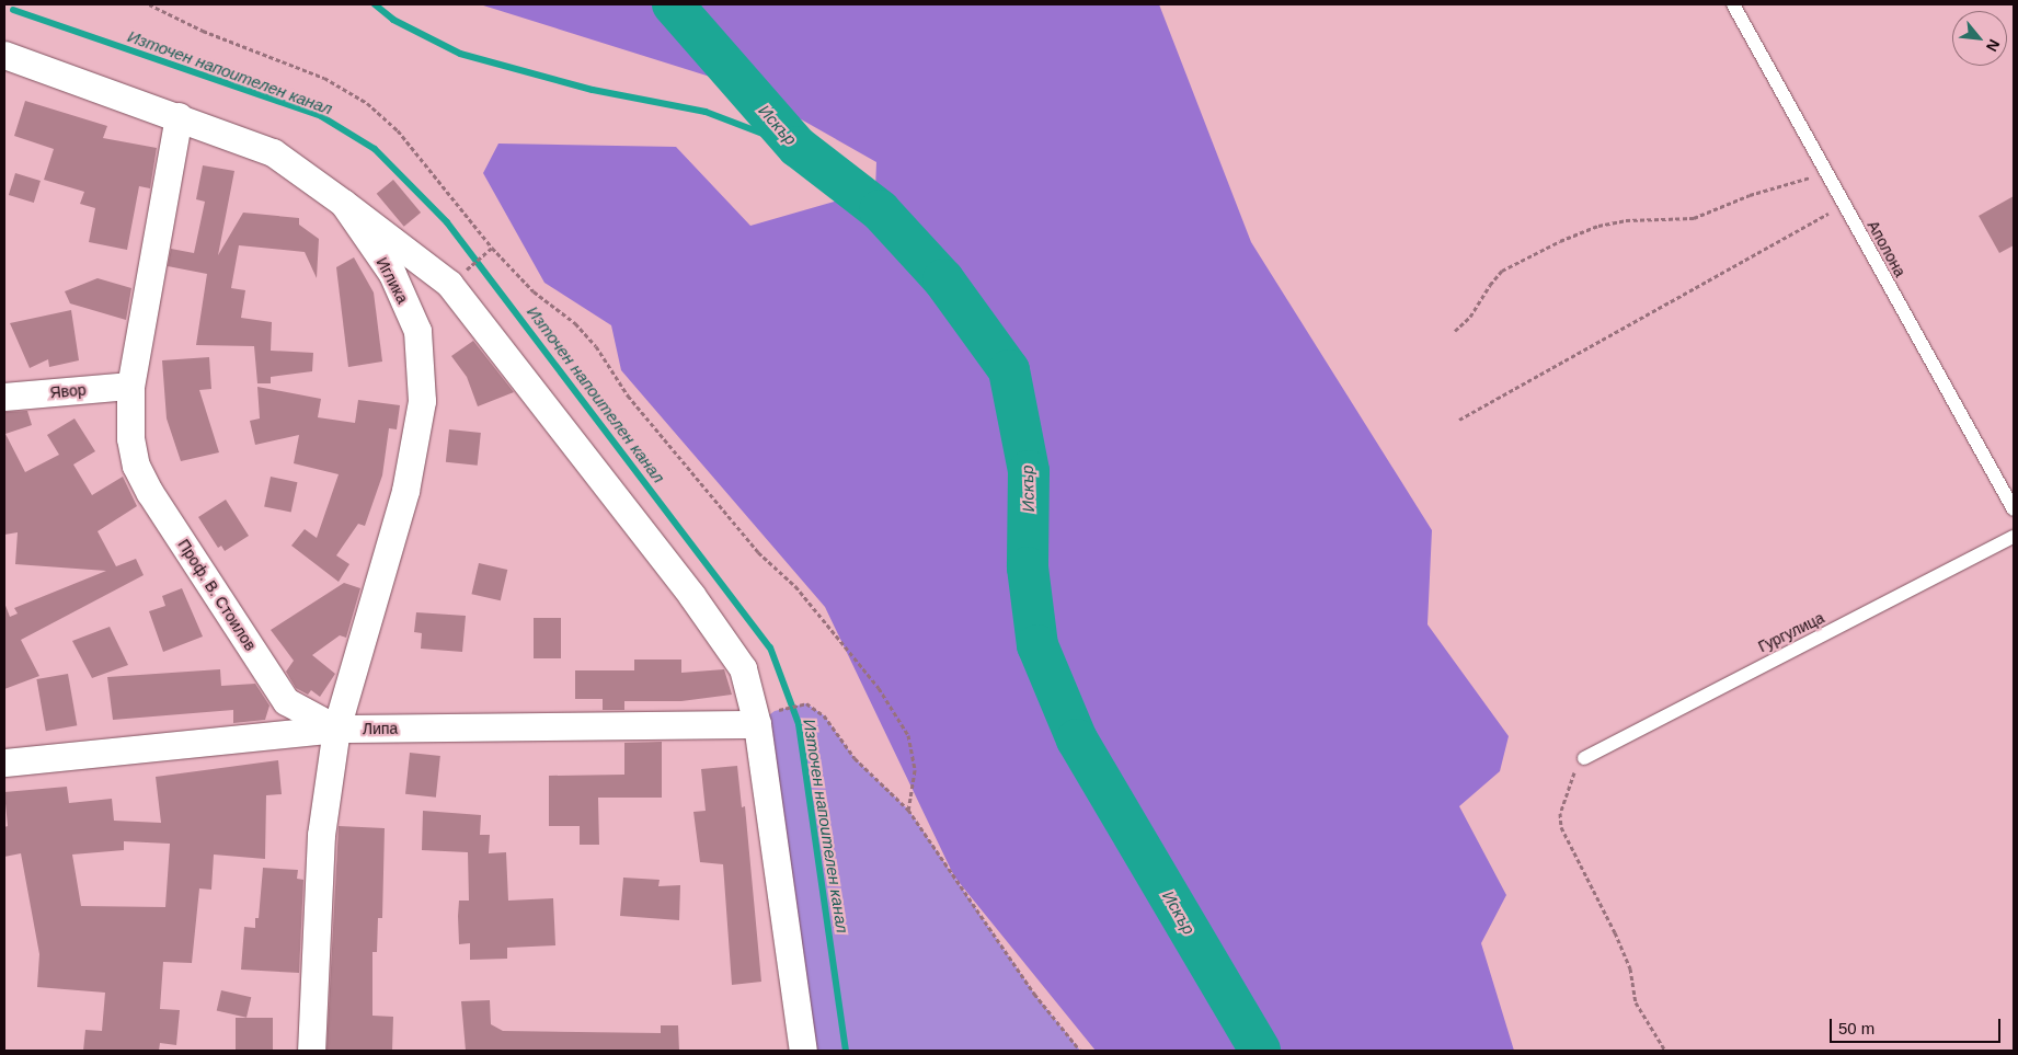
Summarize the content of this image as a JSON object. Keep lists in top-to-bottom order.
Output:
{
  "streets": {
    "street": [
      "Иглика",
      "Явор",
      "Проф. В. Стоилов",
      "Липа"
    ],
    "lane": ["Аполона", "Гургулица"]
  },
  "crossings": [
    ["Иглика", "Проф. В. Стоилов"],
    ["Иглика", "Липа"],
    ["Явор", "Проф. В. Стоилов"],
    ["Проф. В. Стоилов", "Липа"]
  ],
  "water": ["Източен напоителен канал", "Искър"],
  "scale_bar": "50 m",
  "north": "bottom right"
}
